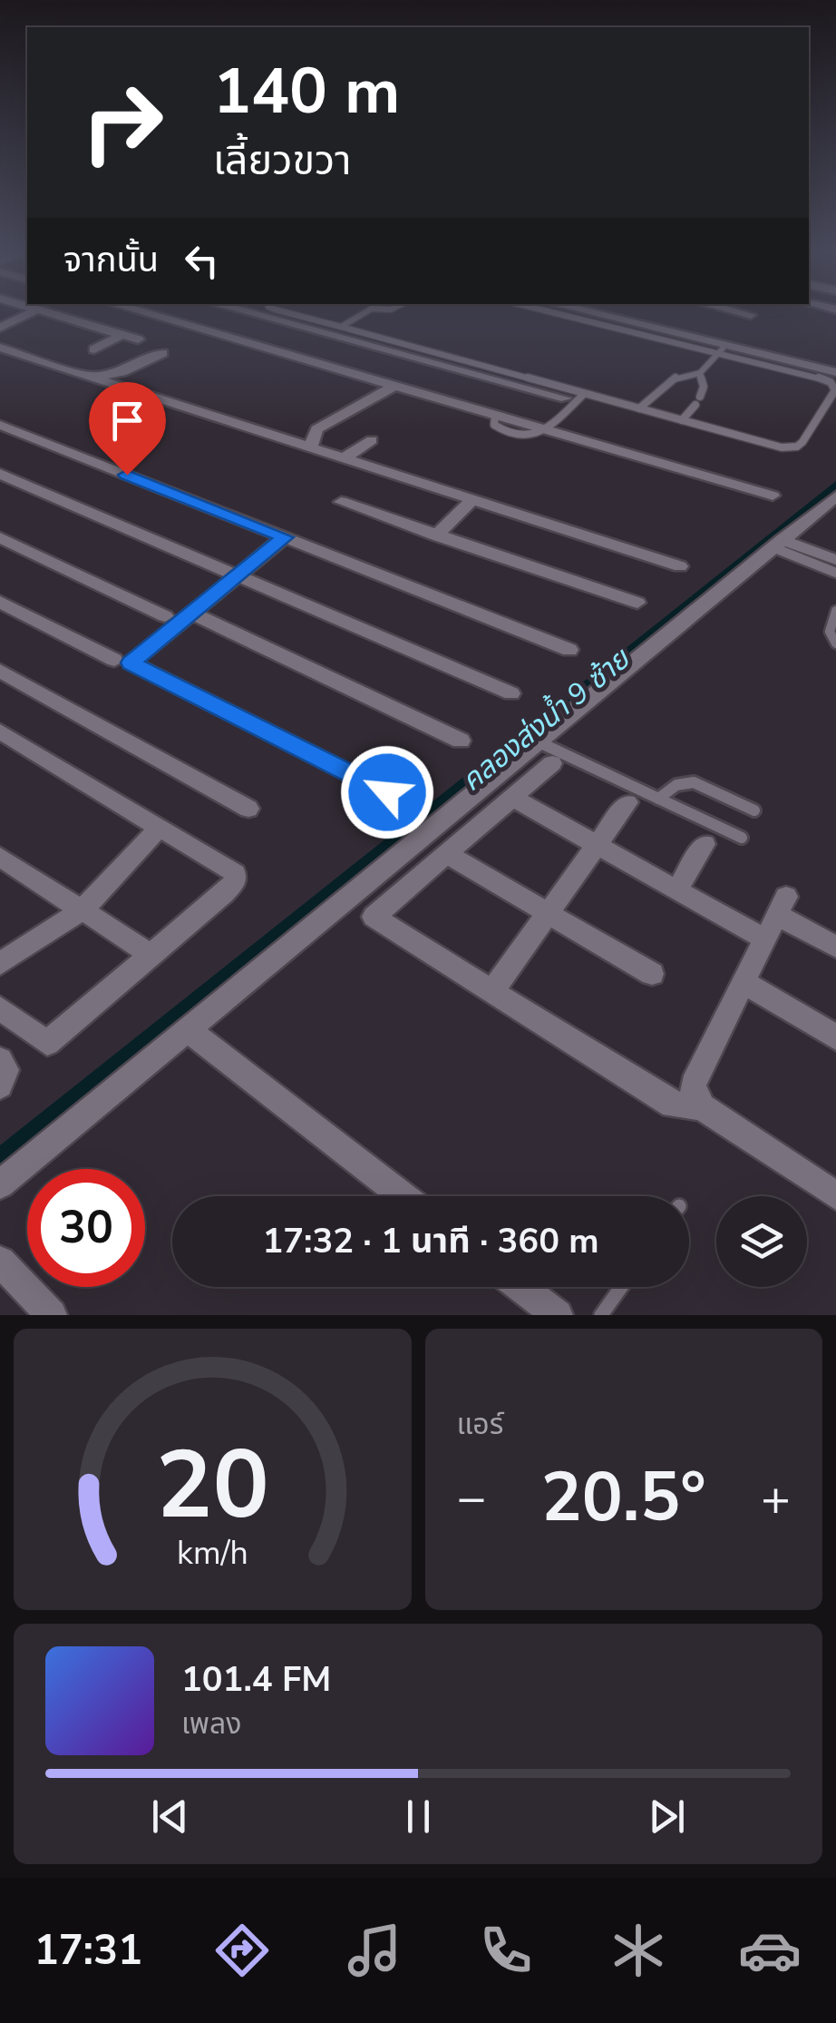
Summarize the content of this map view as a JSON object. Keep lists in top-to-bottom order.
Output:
{
  "water": ["คลองส่งน้ำ 9 ซ้าย"],
  "page": {
    "turn": ["140 m", "เลี้ยวขวา"],
    "then": "จากนั้น",
    "limit": "30",
    "trip": "17:32 · 1 นาที · 360 m",
    "tile": "แอร์",
    "heat": ["−", "20.5°", "+"],
    "song": ["101.4 FM", "เพลง"],
    "tabs": "17:31",
    "gauge": ["20", "km/h"]
  }
}
